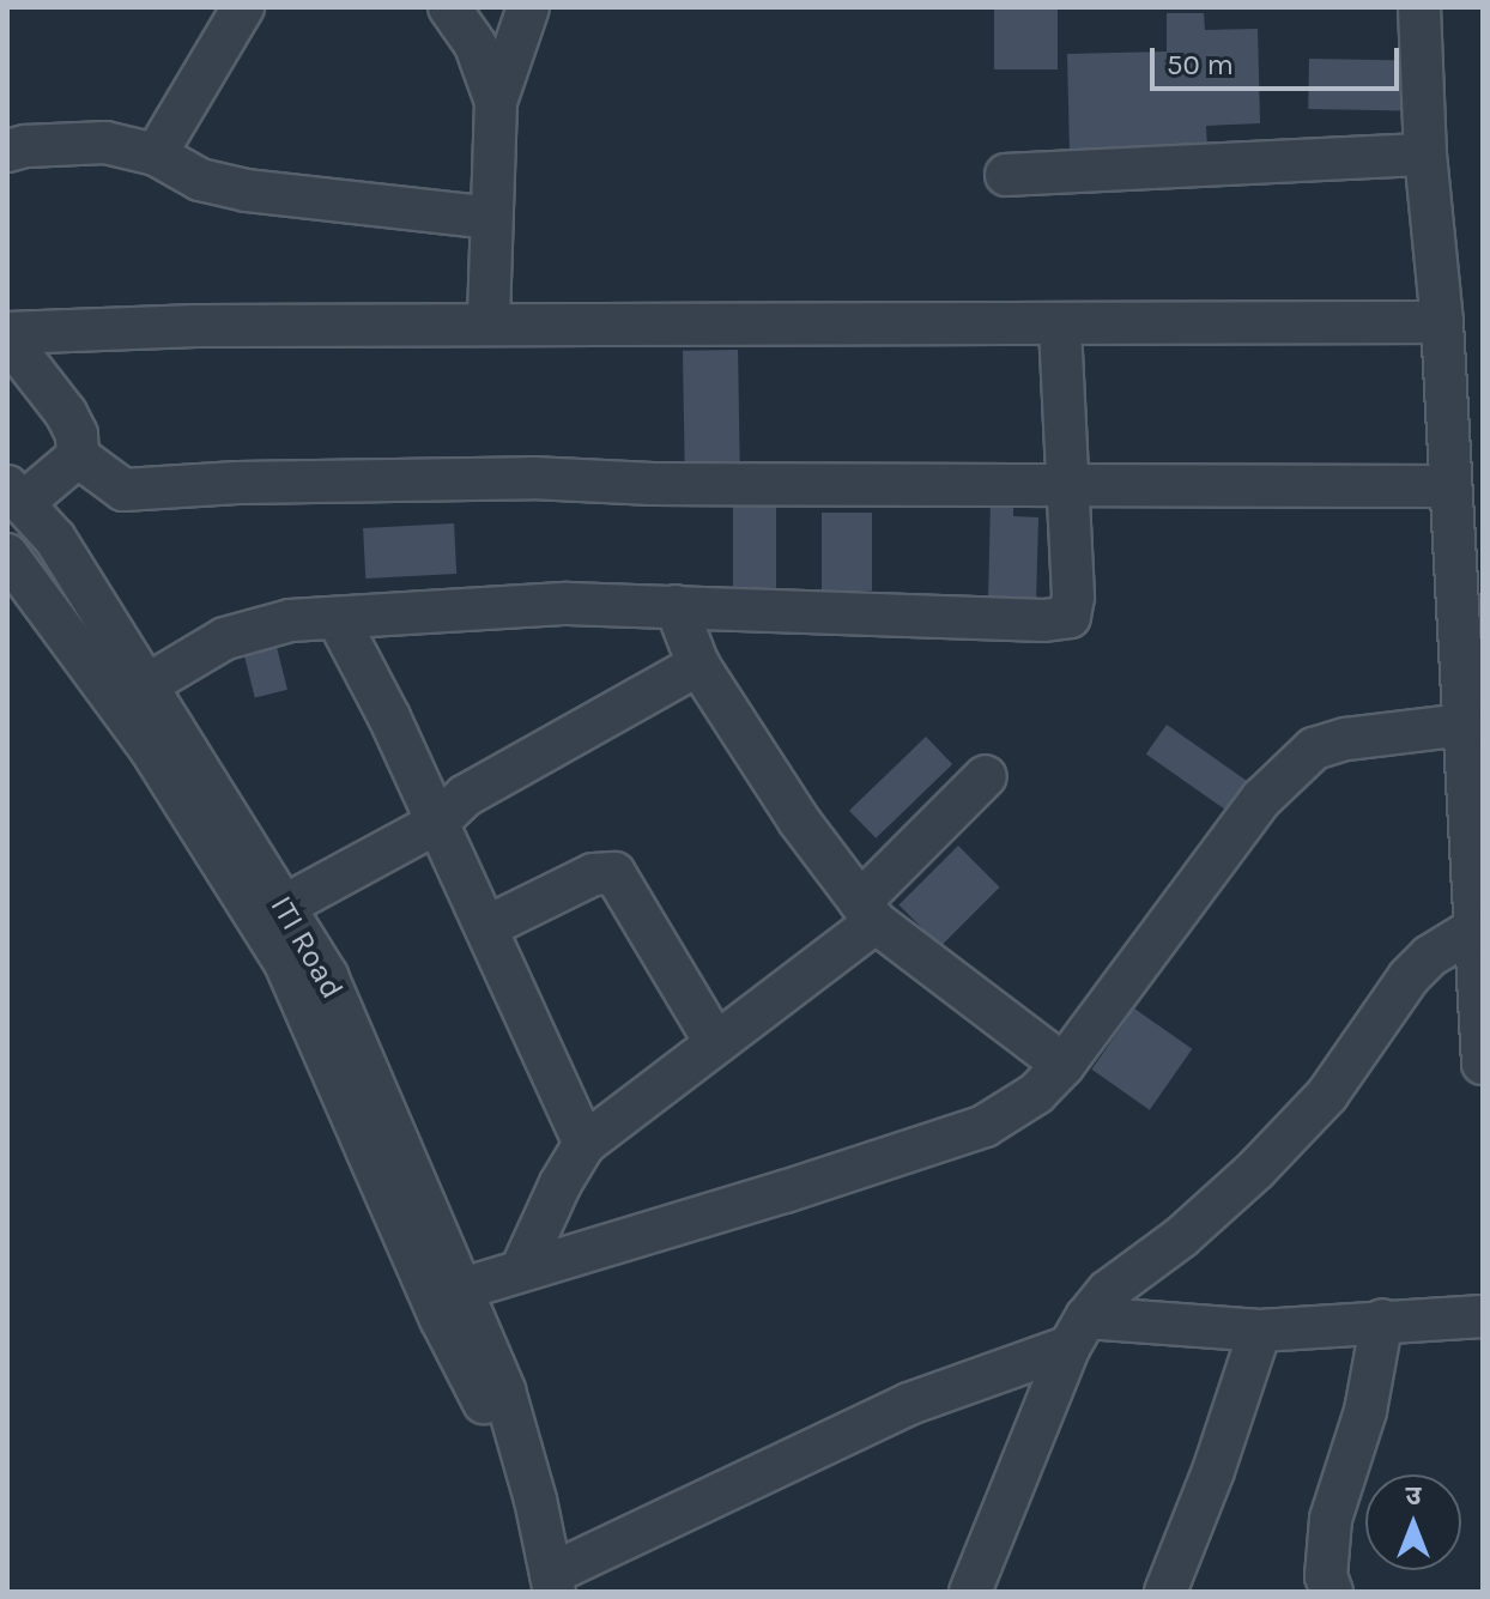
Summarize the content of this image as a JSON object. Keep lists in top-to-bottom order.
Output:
{
  "streets": {
    "street": ["ITI Road"]
  },
  "scale_bar": "50 m",
  "north": "top"
}
